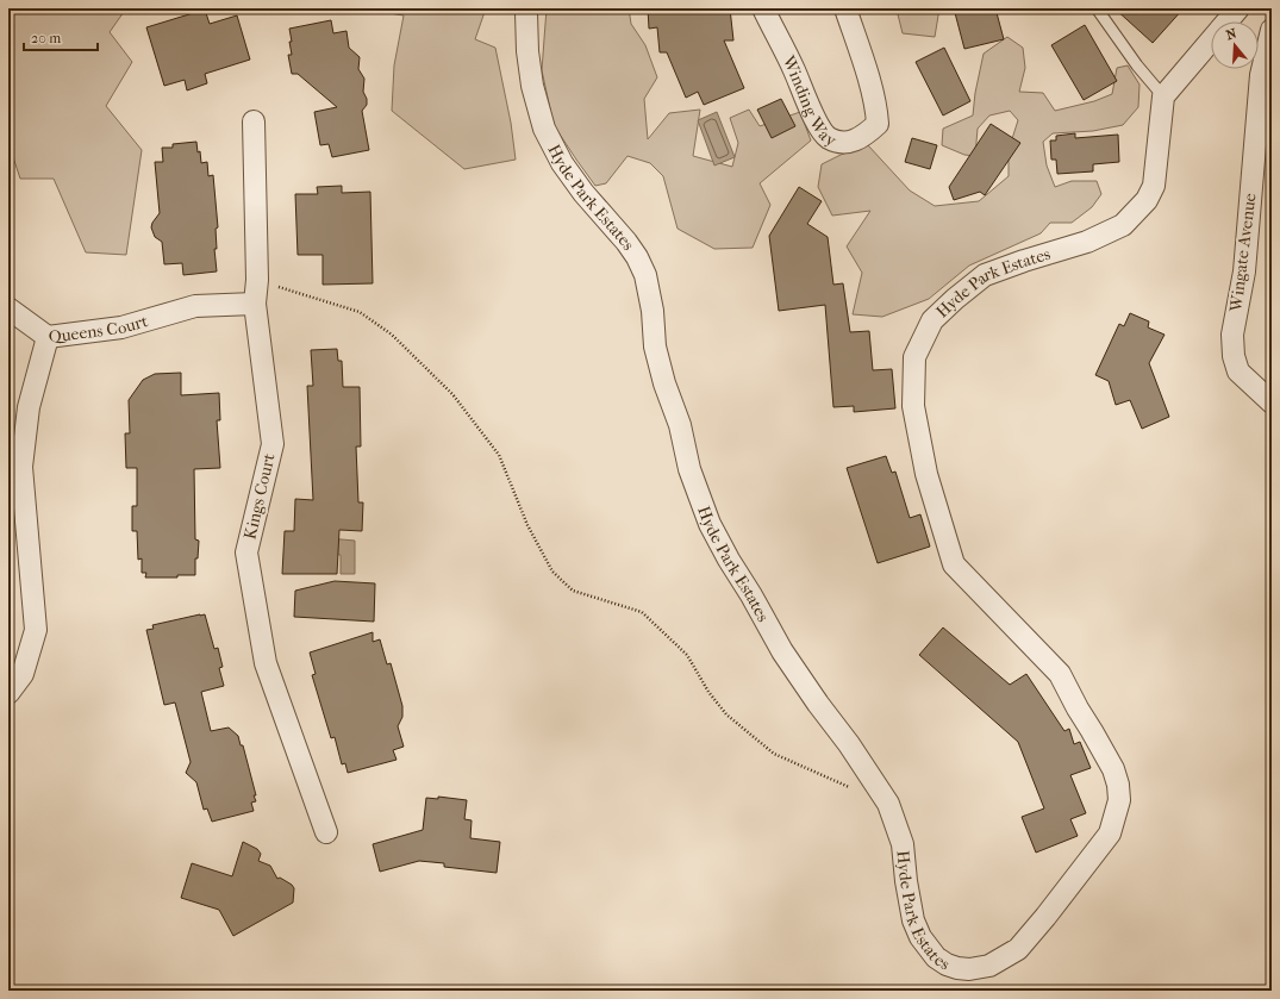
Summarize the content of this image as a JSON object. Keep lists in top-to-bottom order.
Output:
{
  "streets": {
    "street": [
      "Winding Way",
      "Hyde Park Estates",
      "Wingate Avenue",
      "Queens Court",
      "Kings Court"
    ]
  },
  "crossings": [
    ["Queens Court", "Kings Court"]
  ],
  "scale_bar": "20 m",
  "north": "top"
}
